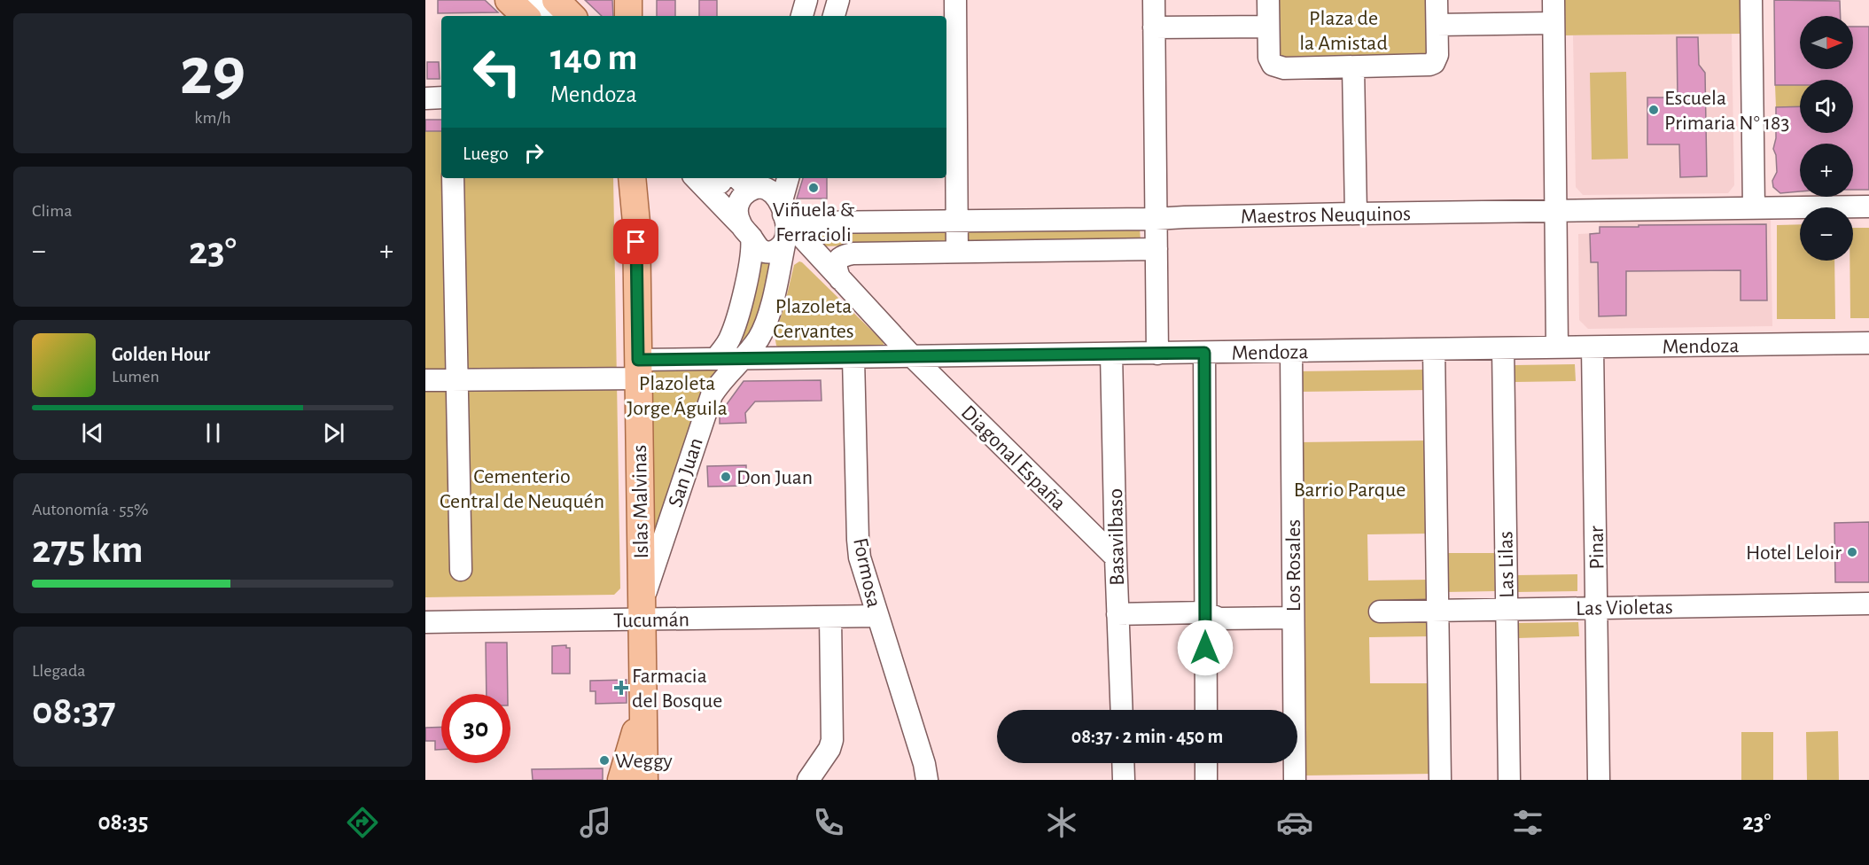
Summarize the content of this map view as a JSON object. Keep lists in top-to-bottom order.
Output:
{
  "streets": {
    "main road": ["Islas Malvinas"],
    "street": [
      "Maestros Neuquinos",
      "Mendoza",
      "Diagonal España",
      "San Juan",
      "Basavilbaso",
      "Pinar",
      "Las Lilas",
      "Los Rosales",
      "Formosa",
      "Las Violetas",
      "Tucumán"
    ]
  },
  "crossings": [
    ["Maestros Neuquinos", "Diagonal España"],
    ["Mendoza", "Diagonal España"],
    ["Mendoza", "San Juan"],
    ["Mendoza", "Islas Malvinas"],
    ["Mendoza", "Basavilbaso"],
    ["Mendoza", "Pinar"],
    ["Mendoza", "Las Lilas"],
    ["Mendoza", "Los Rosales"],
    ["Mendoza", "Formosa"],
    ["Diagonal España", "San Juan"],
    ["Diagonal España", "Basavilbaso"],
    ["San Juan", "Islas Malvinas"],
    ["San Juan", "Tucumán"],
    ["Islas Malvinas", "Tucumán"],
    ["Pinar", "Las Violetas"],
    ["Las Lilas", "Las Violetas"],
    ["Formosa", "Tucumán"]
  ],
  "parks": [
    "Plaza de la Amistad",
    "Plazoleta Cervantes",
    "Plazoleta Jorge Águila",
    "Cementerio Central de Neuquén",
    "Barrio Parque"
  ],
  "places": {
    "other": [
      "Escuela Primaria N° 183",
      "Viñuela & Ferracioli",
      "Don Juan",
      "Hotel Leloir",
      "Weggy"
    ],
    "health": ["Farmacia del Bosque"]
  },
  "north": "right",
  "page": {
    "tile": [
      ["29", "km/h"],
      "Clima",
      ["Autonomía · 55%", "275 km"],
      ["Llegada", "08:37"]
    ],
    "map_buttons": ["+", "−"],
    "turn": ["140 m", "Mendoza"],
    "then": "Luego",
    "heat": ["−", "23°", "+"],
    "song": ["Golden Hour", "Lumen"],
    "limit": "30",
    "trip": "08:37 · 2 min · 450 m",
    "tabs": ["08:35", "23°"]
  }
}
